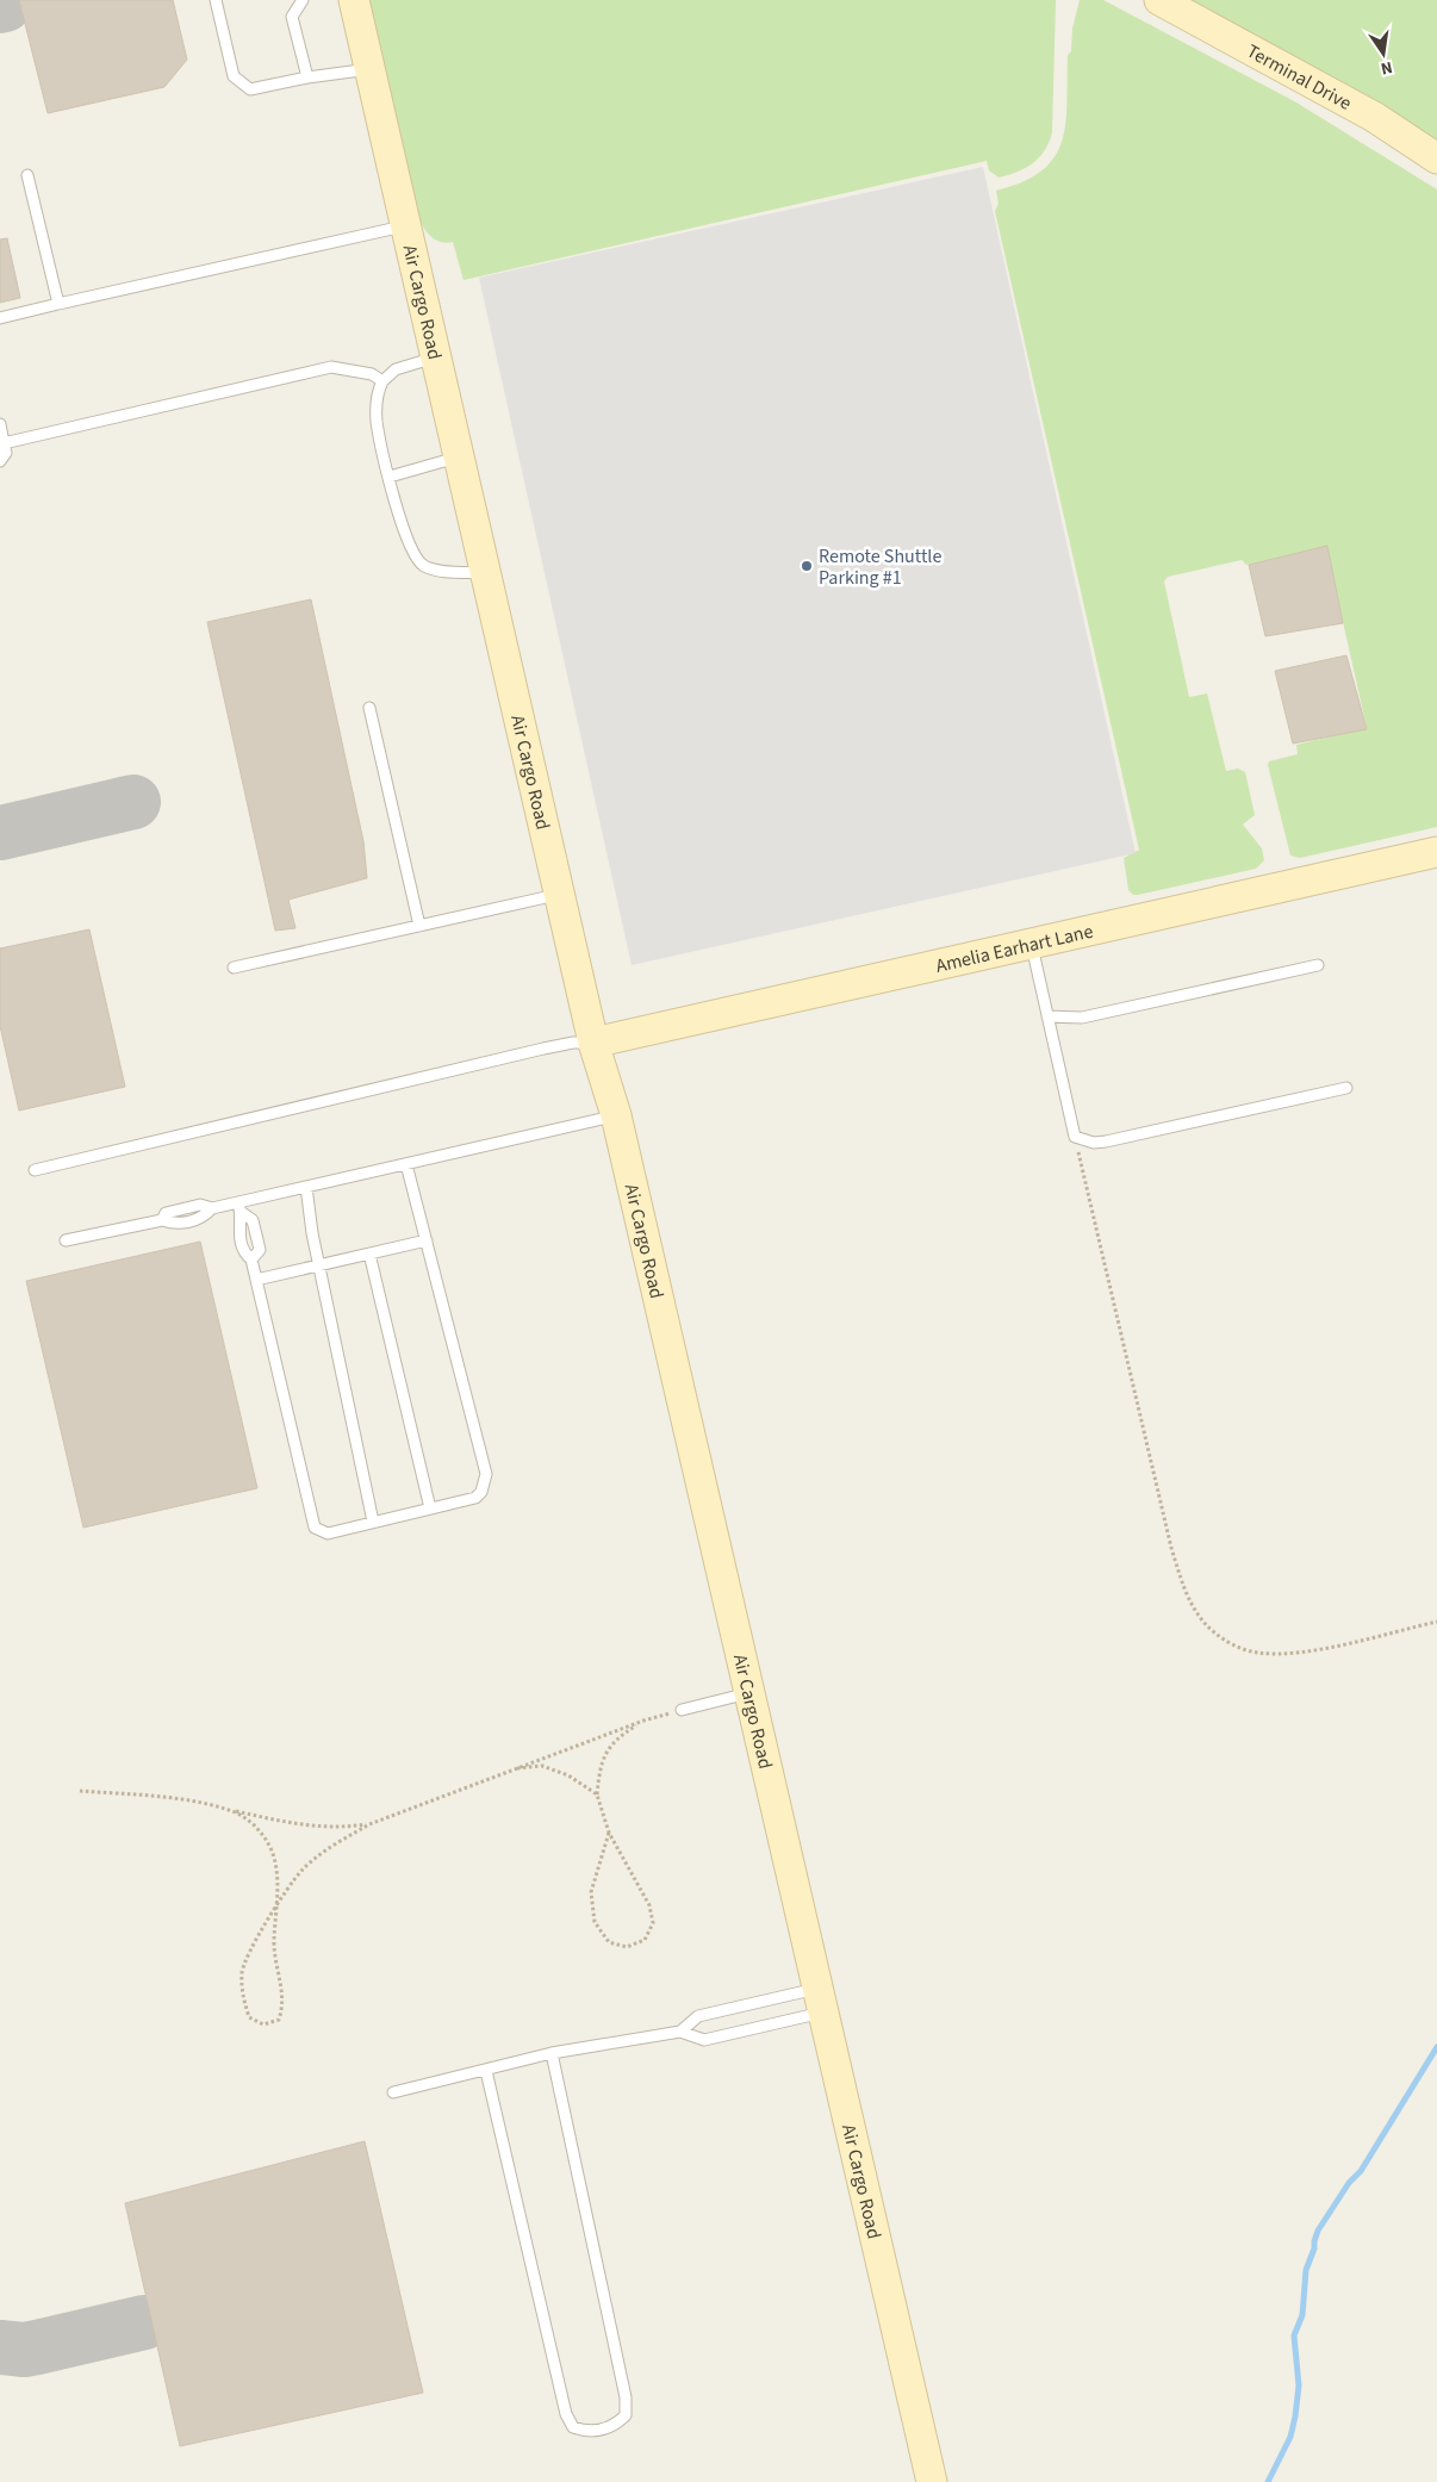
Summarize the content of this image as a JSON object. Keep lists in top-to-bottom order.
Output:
{
  "streets": {
    "street": ["Terminal Drive", "Air Cargo Road", "Amelia Earhart Lane"]
  },
  "crossings": [
    ["Air Cargo Road", "Amelia Earhart Lane"]
  ],
  "places": ["Remote Shuttle Parking #1"],
  "north": "bottom"
}
